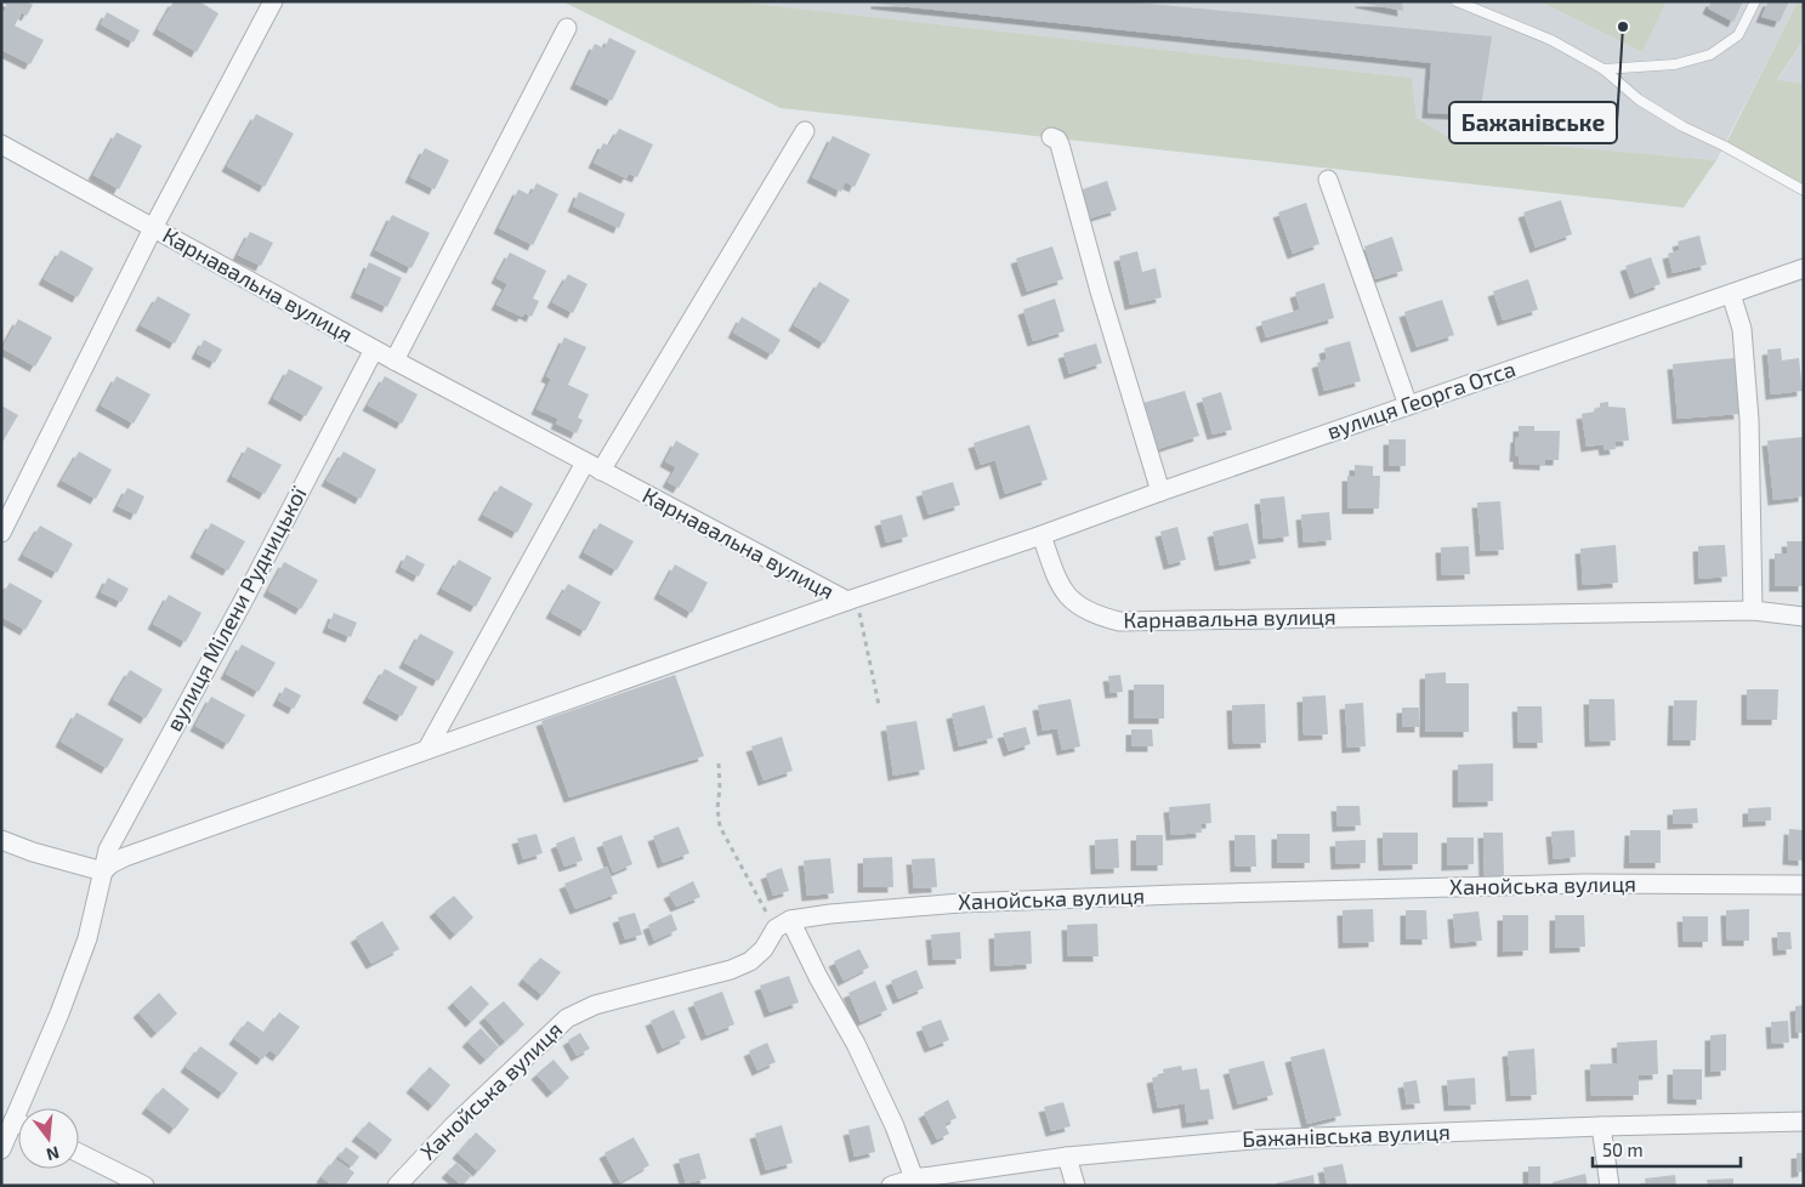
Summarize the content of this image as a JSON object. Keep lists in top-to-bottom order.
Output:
{
  "streets": {
    "street": [
      "Карнавальна вулиця",
      "вулиця Георга Отса",
      "вулиця Мілени Рудницької",
      "Ханойська вулиця",
      "Бажанівська вулиця"
    ]
  },
  "crossings": [
    ["Карнавальна вулиця", "вулиця Георга Отса"],
    ["Карнавальна вулиця", "вулиця Мілени Рудницької"]
  ],
  "places": ["Бажанівське"],
  "scale_bar": "50 m",
  "north": "bottom"
}
